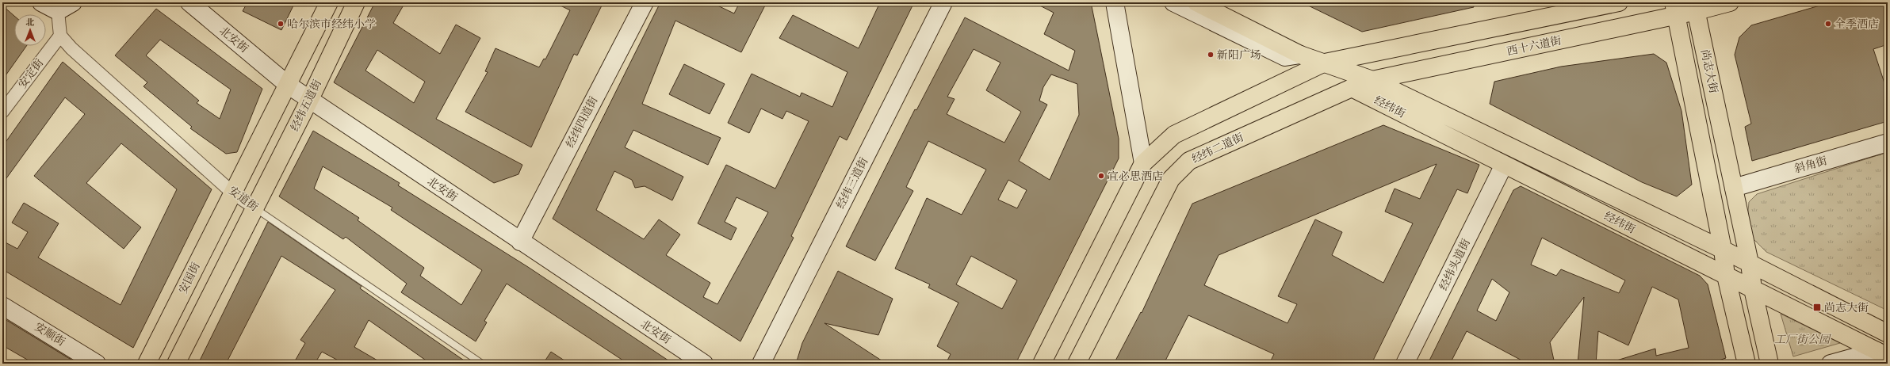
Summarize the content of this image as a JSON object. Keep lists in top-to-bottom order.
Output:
{
  "streets": {
    "main road": [
      "西十六道街",
      "尚志大街",
      "经纬五道街",
      "经纬街",
      "经纬二道街",
      "安国街"
    ],
    "street": [
      "北安街",
      "安定街",
      "经纬四道街",
      "斜角街",
      "经纬三道街",
      "安道街",
      "经纬头道街",
      "安顺街"
    ]
  },
  "crossings": [
    ["北安街", "经纬五道街"],
    ["北安街", "经纬四道街"],
    ["西十六道街", "尚志大街"],
    ["西十六道街", "经纬街"],
    ["西十六道街", "经纬二道街"],
    ["尚志大街", "经纬街"],
    ["尚志大街", "斜角街"],
    ["安定街", "安道街"],
    ["经纬五道街", "安道街"],
    ["经纬街", "经纬二道街"],
    ["经纬街", "经纬头道街"],
    ["安道街", "安国街"]
  ],
  "parks": ["工厂街公园"],
  "places": {
    "other": [
      "哈尔滨市经纬小学",
      "全季酒店",
      "新阳广场",
      "宜必思酒店"
    ],
    "transit": ["尚志大街"]
  },
  "north": "top"
}
